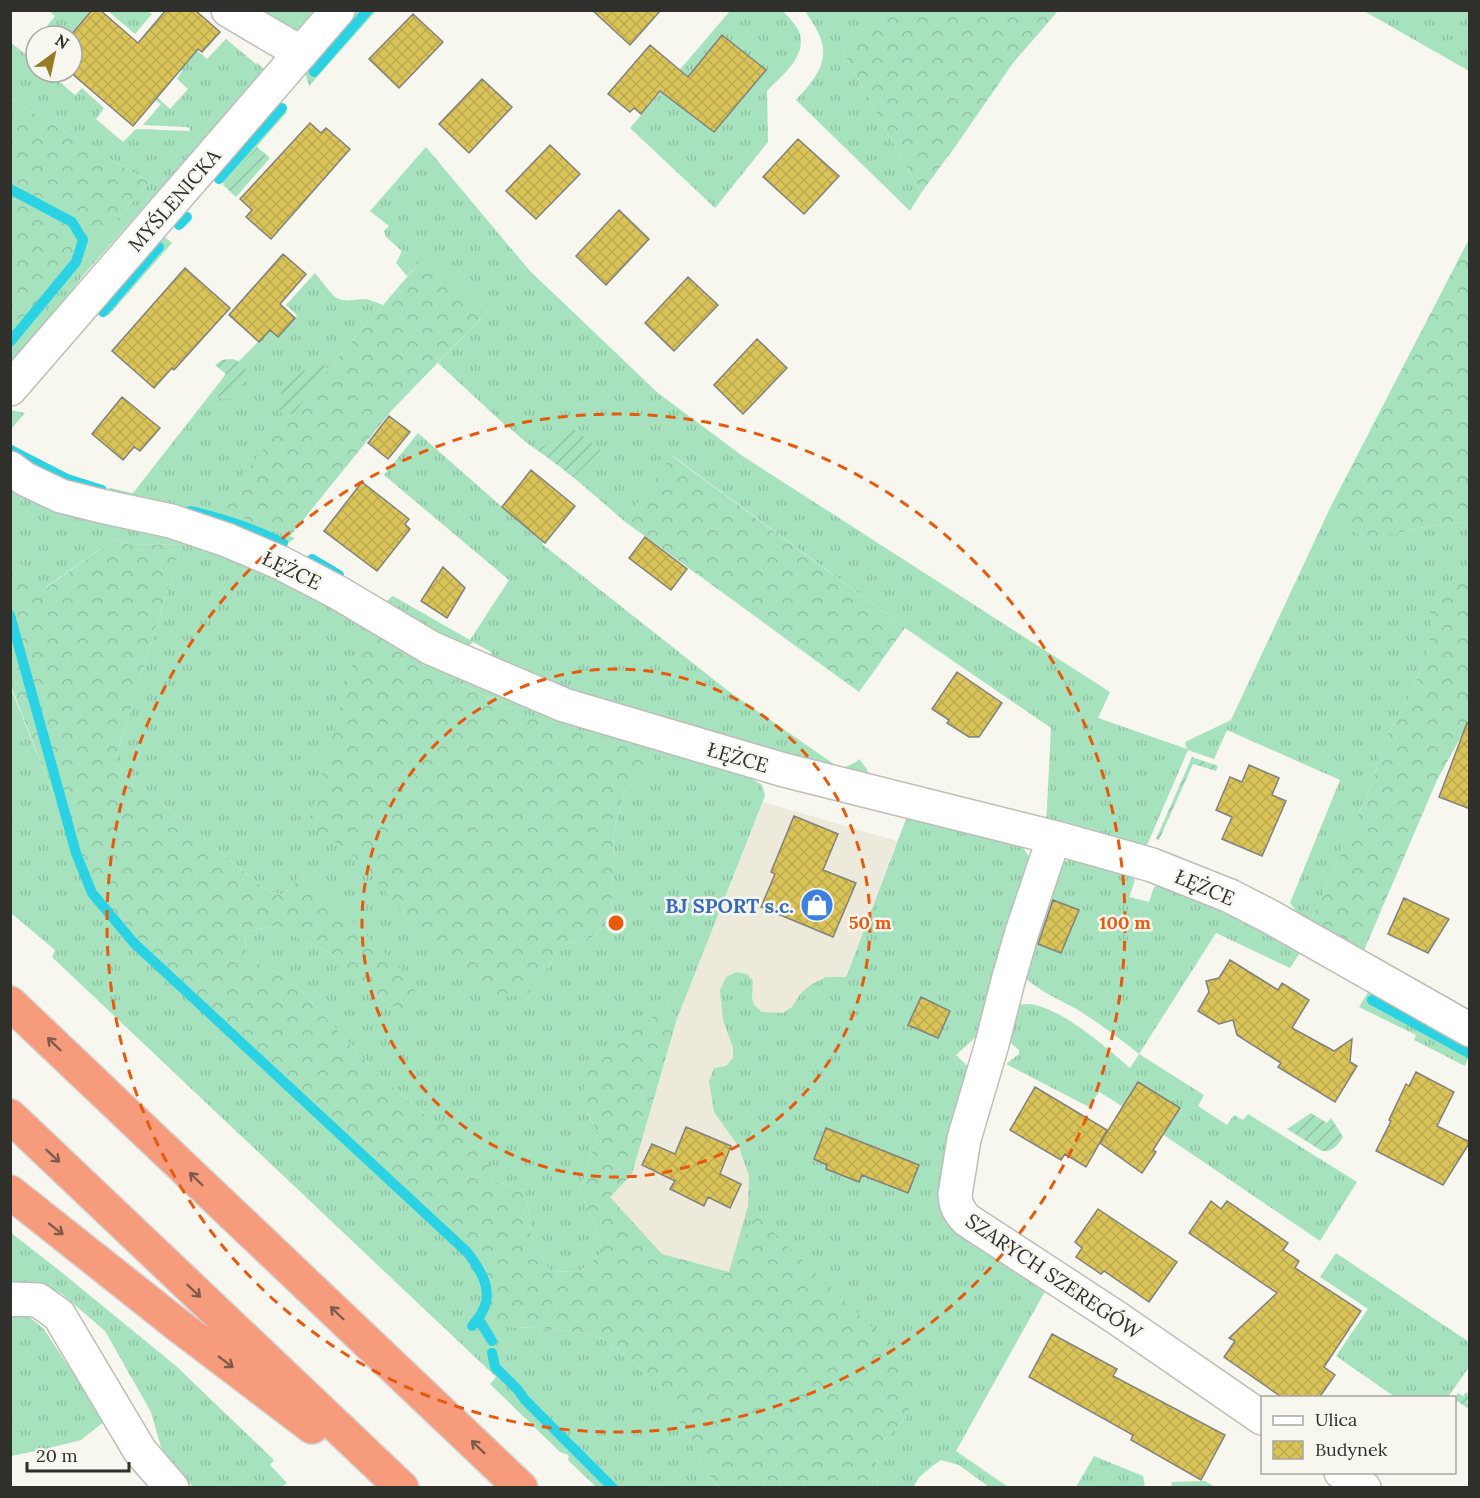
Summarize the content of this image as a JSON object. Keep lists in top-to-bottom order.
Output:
{
  "streets": {
    "street": ["MYŚLENICKA", "ŁĘŻCE", "SZARYCH SZEREGÓW"]
  },
  "crossings": [
    ["ŁĘŻCE", "SZARYCH SZEREGÓW"]
  ],
  "places": {
    "shop": ["BJ SPORT s.c."]
  },
  "legend": ["Ulica", "Budynek"],
  "scale_bar": "20 m",
  "north": "top right",
  "rings": ["50 m", "100 m"]
}
